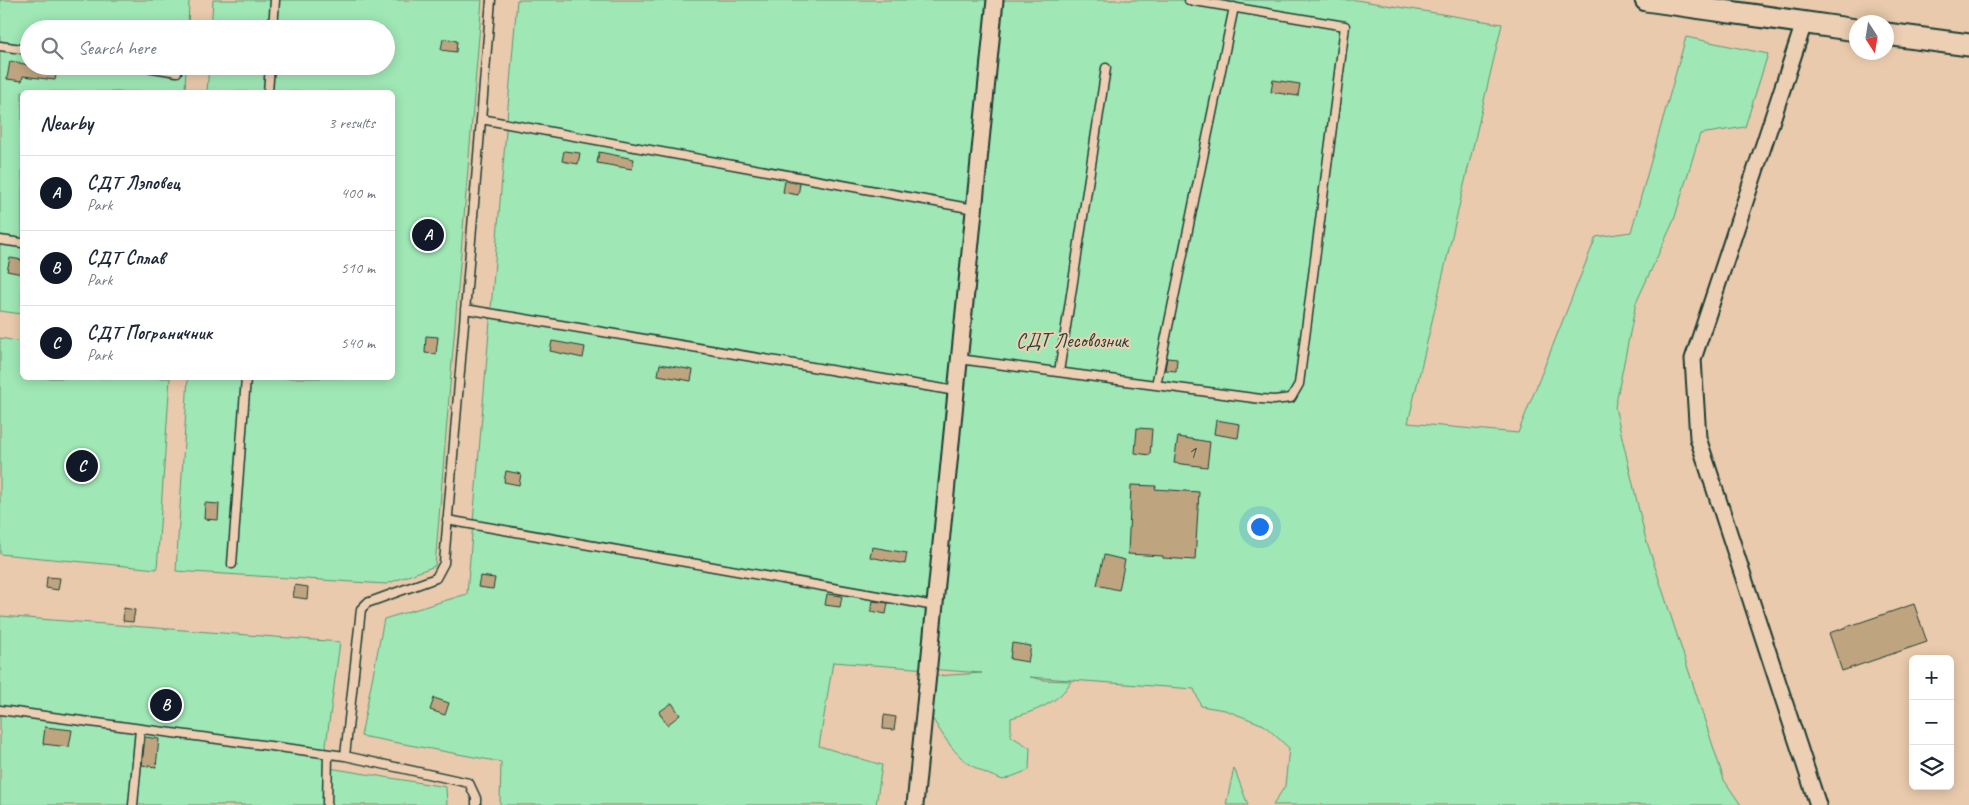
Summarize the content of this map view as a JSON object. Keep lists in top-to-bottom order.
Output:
{
  "parks": ["СДТ Лесовозник"],
  "house_numbers": ["1"],
  "north": "bottom",
  "page": {
    "search": "Search here",
    "heading": ["Nearby", "3 results"],
    "list": [
      {
        "mark": "A",
        "name": "СДТ Лэповец",
        "note": "Park",
        "value": "400 m"
      },
      {
        "mark": "B",
        "name": "СДТ Сплав",
        "note": "Park",
        "value": "510 m"
      },
      {
        "mark": "C",
        "name": "СДТ Пограничник",
        "note": "Park",
        "value": "540 m"
      }
    ],
    "pins": ["A", "C", "B"],
    "map_buttons": ["+", "−"]
  }
}
